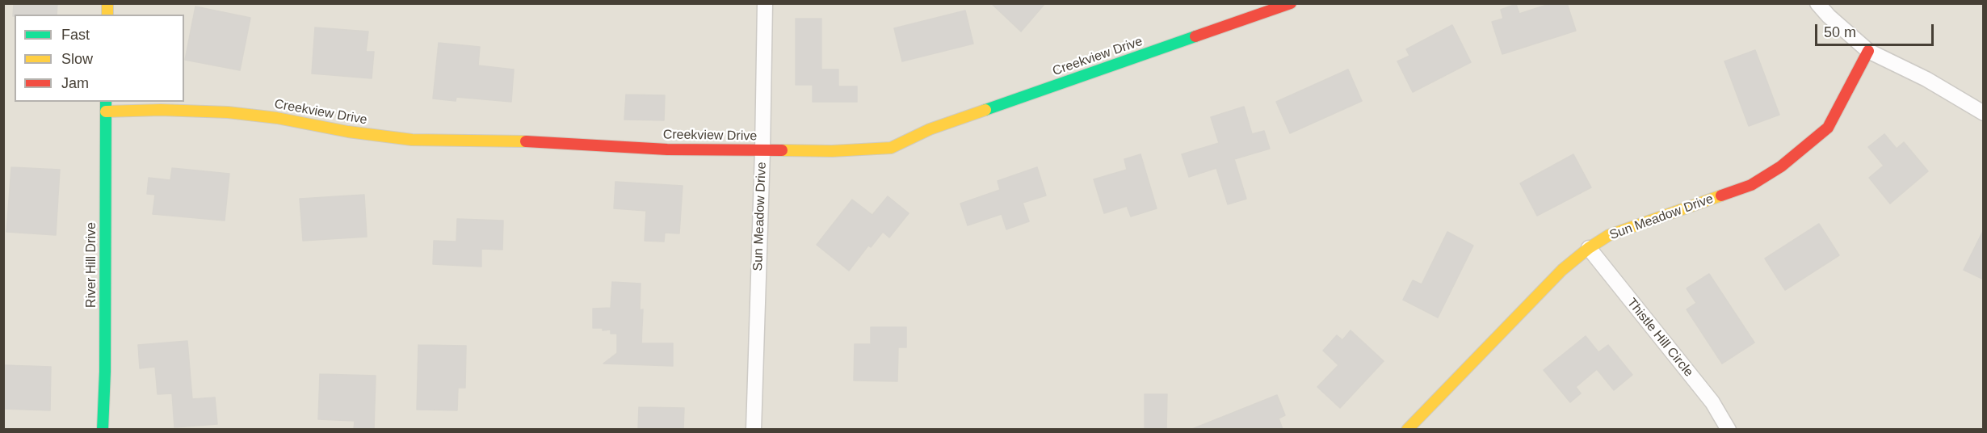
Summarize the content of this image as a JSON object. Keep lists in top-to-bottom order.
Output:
{
  "streets": {
    "street": [
      "Creekview Drive",
      "Sun Meadow Drive",
      "River Hill Drive",
      "Thistle Hill Circle"
    ]
  },
  "crossings": [
    ["Creekview Drive", "Sun Meadow Drive"],
    ["Creekview Drive", "River Hill Drive"],
    ["Sun Meadow Drive", "Thistle Hill Circle"]
  ],
  "legend": ["Fast", "Slow", "Jam"],
  "scale_bar": "50 m"
}
